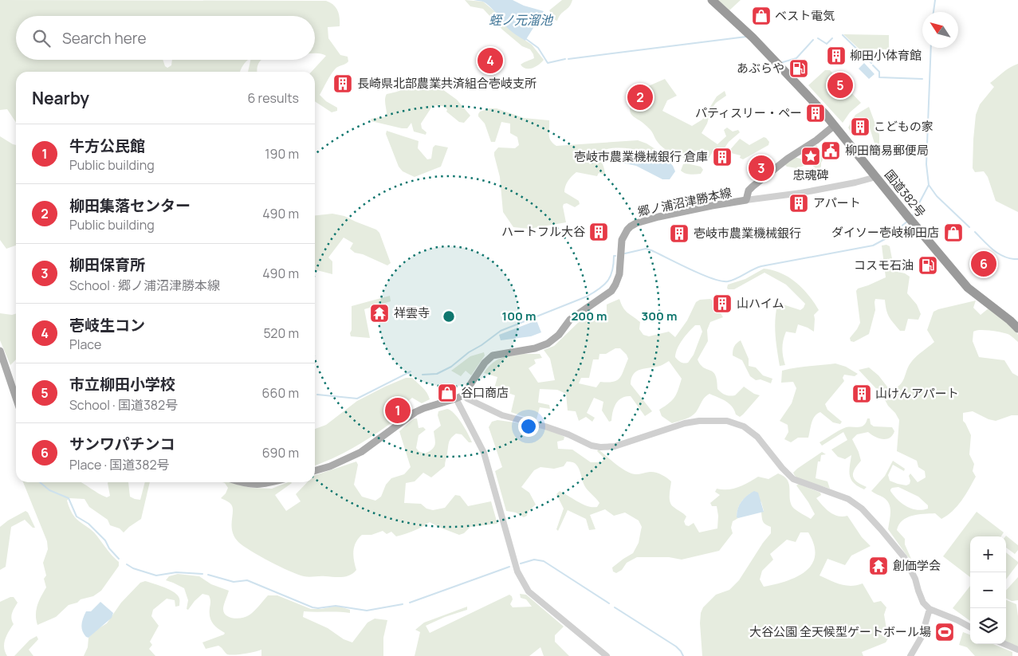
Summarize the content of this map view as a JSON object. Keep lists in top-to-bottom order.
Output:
{
  "streets": {
    "highway": ["国道382号"],
    "main road": ["郷ノ浦沼津勝本線"]
  },
  "crossings": [
    ["国道382号", "郷ノ浦沼津勝本線"]
  ],
  "water": ["蛭ノ元溜池"],
  "places": {
    "shop": ["ベスト電気", "ダイソー壱岐柳田店", "谷口商店"],
    "building": [
      "柳田小体育館",
      "長崎県北部農業共済組合壱岐支所",
      "パティスリー・ペー",
      "こどもの家",
      "壱岐市農業機械銀行 倉庫",
      "アパート",
      "ハートフル大谷",
      "壱岐市農業機械銀行",
      "山ハイム",
      "山けんアパート"
    ],
    "fuel station": ["あぶらや", "コスモ石油"],
    "public building": ["柳田簡易郵便局"],
    "place": ["忠魂碑"],
    "temple": ["祥雲寺", "創価学会"],
    "sports": ["大谷公園 全天候型ゲートボール場"]
  },
  "north": "top left",
  "page": {
    "search": "Search here",
    "pins": [
      "4",
      "5",
      "2",
      "3",
      "6",
      "1"
    ],
    "heading": ["Nearby", "6 results"],
    "list": [
      {
        "mark": "1",
        "name": "牛方公民館",
        "note": "Public building",
        "value": "190 m"
      },
      {
        "mark": "2",
        "name": "柳田集落センター",
        "note": "Public building",
        "value": "490 m"
      },
      {
        "mark": "3",
        "name": "柳田保育所",
        "note": "School · 郷ノ浦沼津勝本線",
        "value": "490 m"
      },
      {
        "mark": "4",
        "name": "壱岐生コン",
        "note": "Place",
        "value": "520 m"
      },
      {
        "mark": "5",
        "name": "市立柳田小学校",
        "note": "School · 国道382号",
        "value": "660 m"
      },
      {
        "mark": "6",
        "name": "サンワパチンコ",
        "note": "Place · 国道382号",
        "value": "690 m"
      }
    ],
    "map_buttons": ["+", "−"]
  },
  "rings": ["100 m", "200 m", "300 m"]
}
